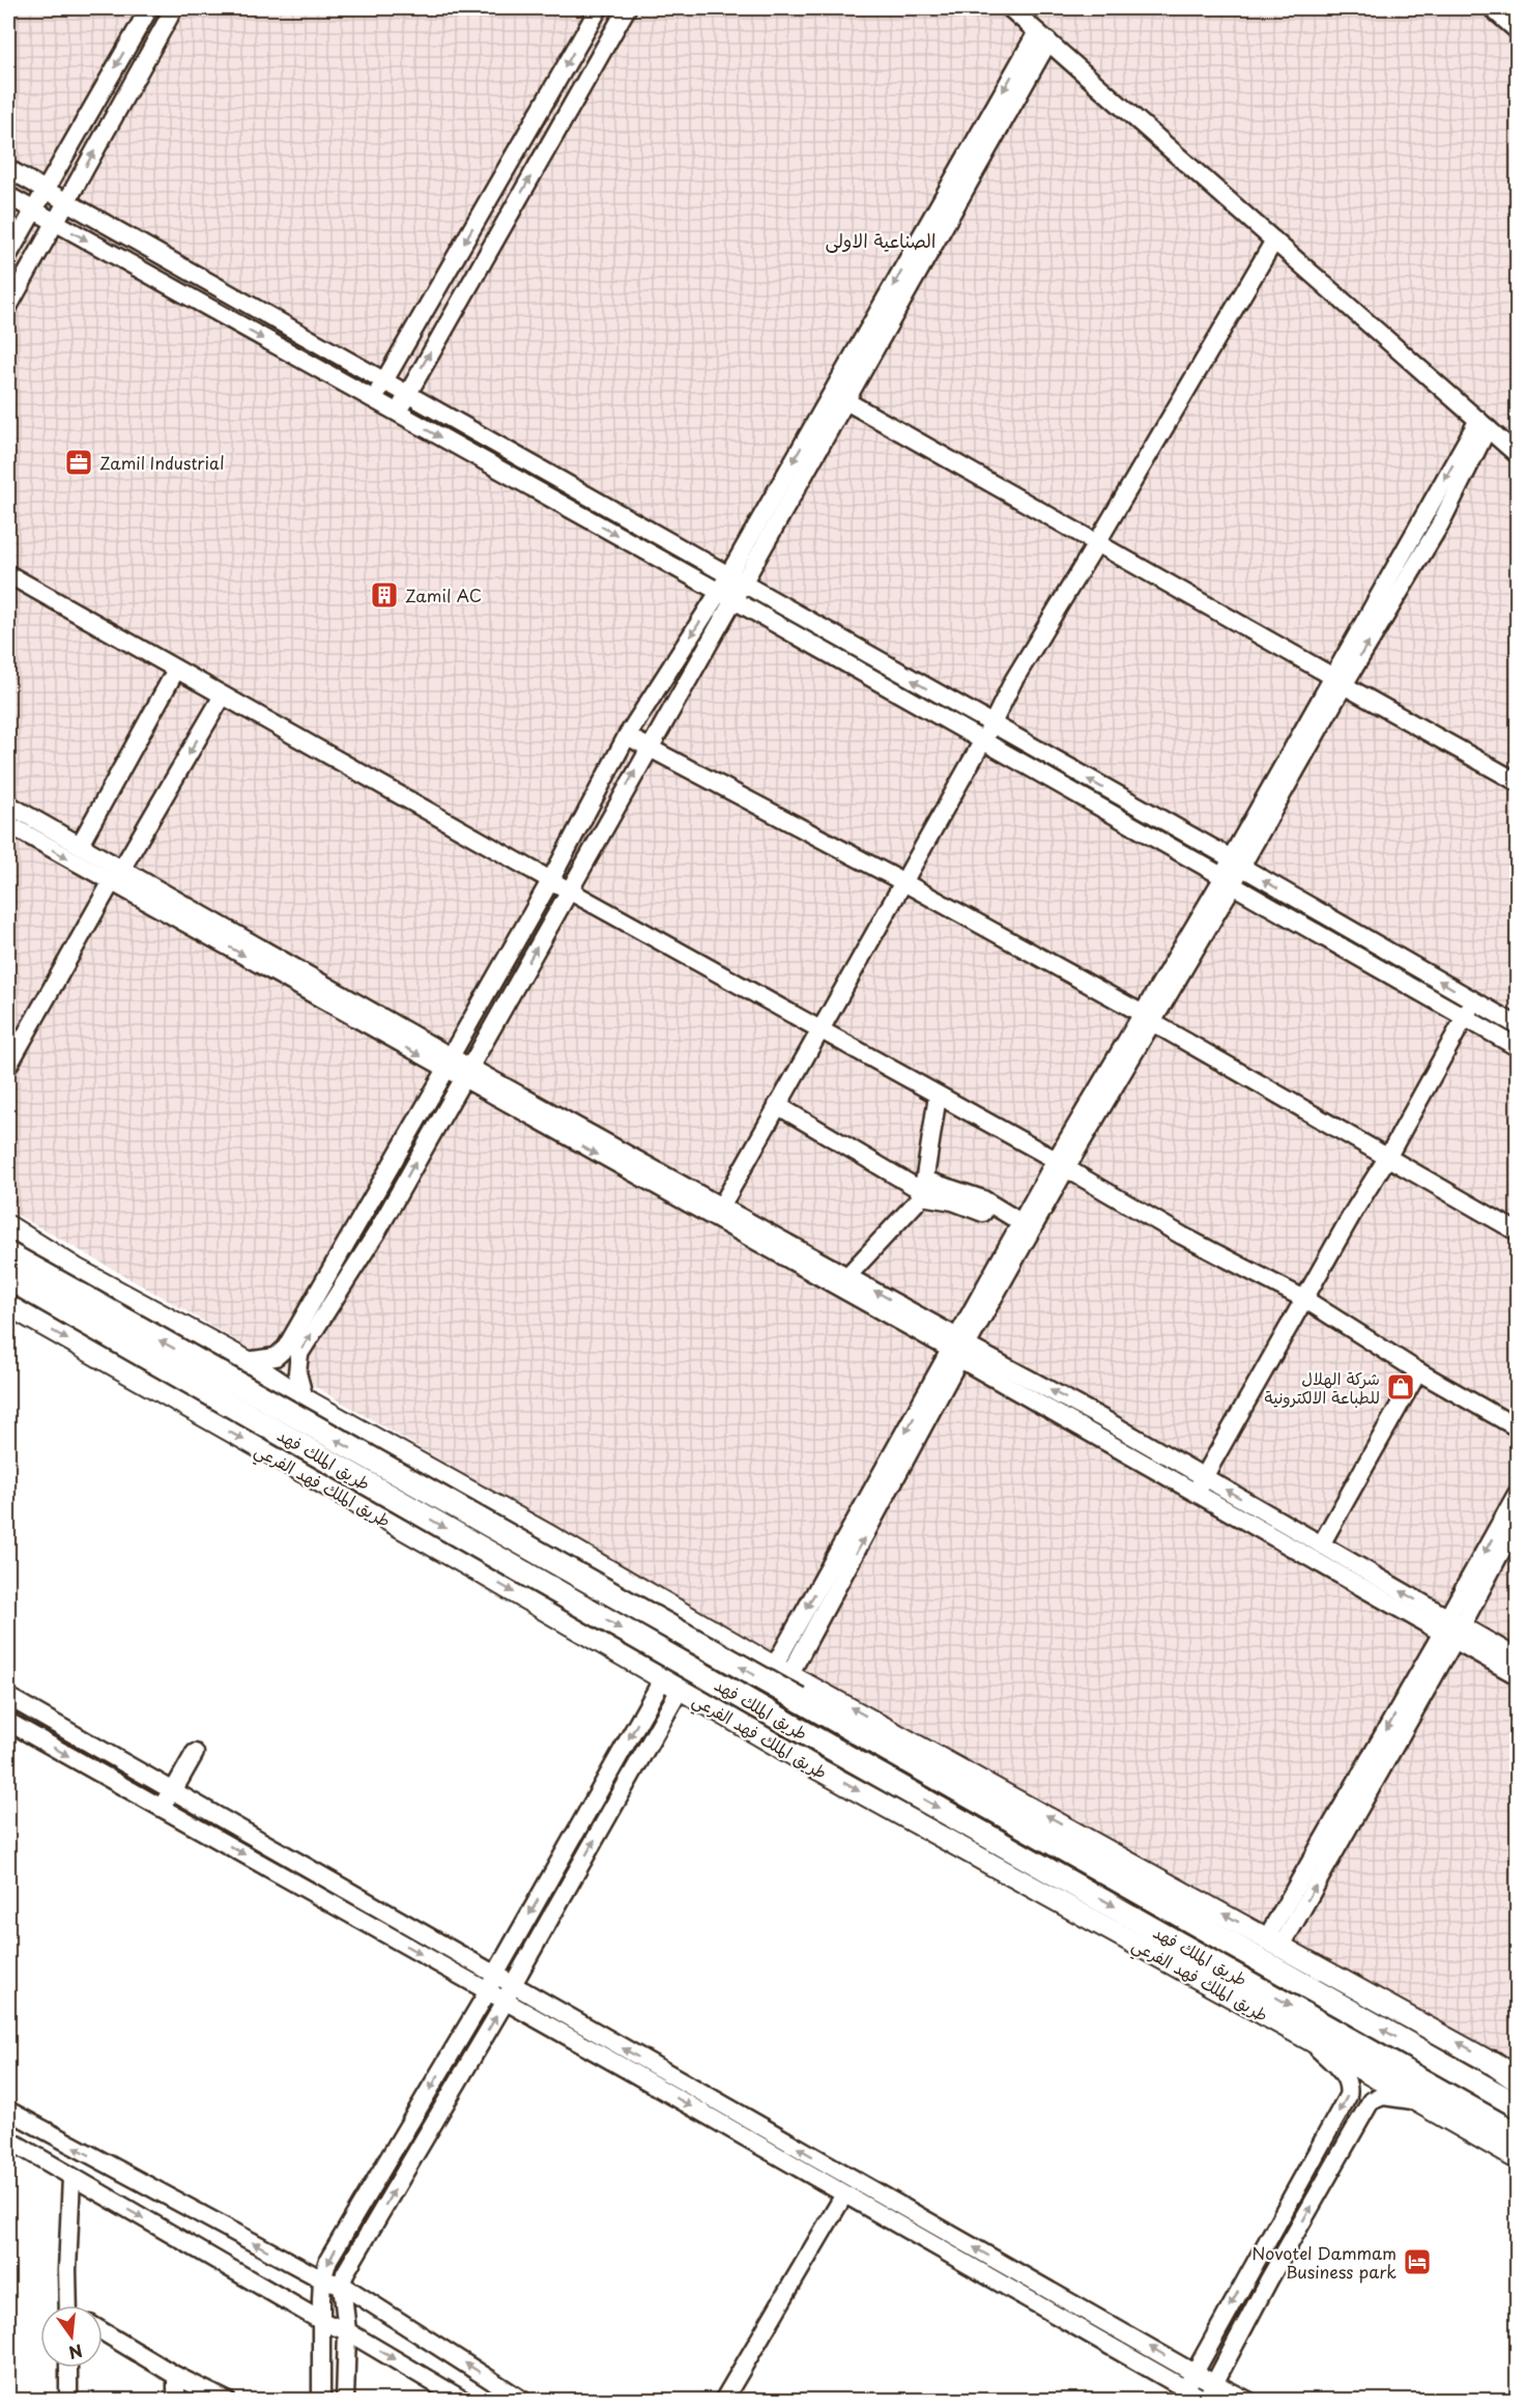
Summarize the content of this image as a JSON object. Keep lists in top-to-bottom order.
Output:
{
  "streets": {
    "highway": ["طريق الملك فهد"],
    "main road": ["طريق الملك فهد الفرعي"]
  },
  "districts": ["الصناعية الاولى"],
  "places": {
    "office": ["Zamil Industrial"],
    "building": ["Zamil AC"],
    "shop": ["شركة الهلال للطباعة الالكترونية"],
    "hotel": ["Novotel Dammam Business park"]
  },
  "north": "bottom"
}
